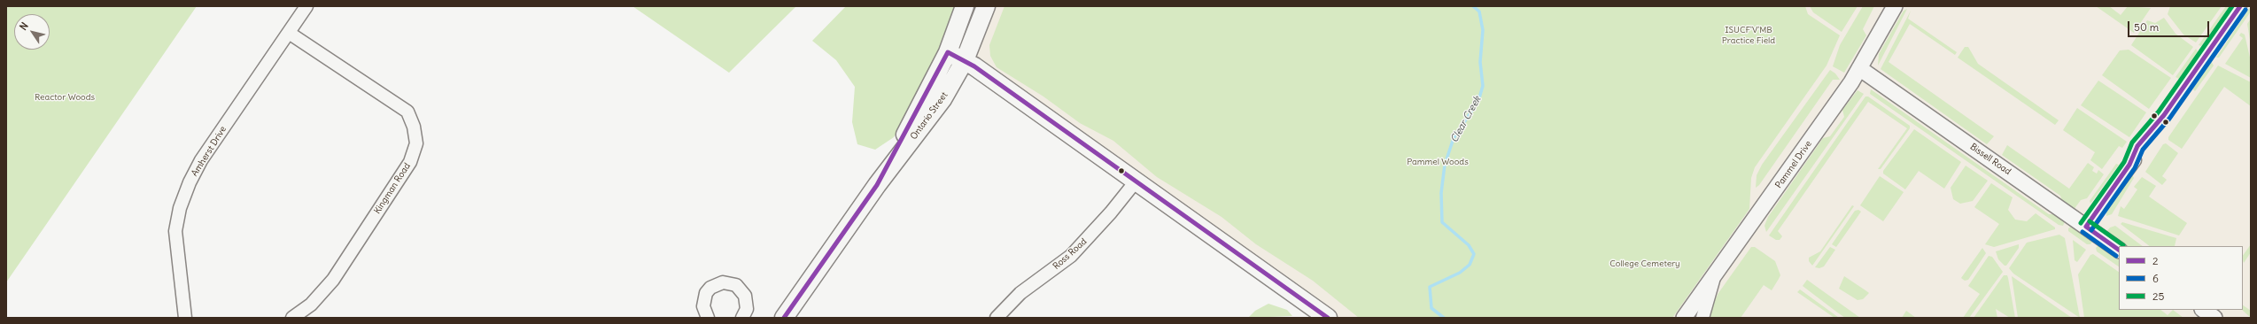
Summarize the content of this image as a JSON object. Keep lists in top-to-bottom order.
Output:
{
  "streets": {
    "main road": ["Ontario Street"],
    "street": [
      "Amherst Drive",
      "Bissell Road",
      "Pammel Drive",
      "Kingman Road",
      "Ross Road"
    ]
  },
  "crossings": [
    ["Amherst Drive", "Kingman Road"],
    ["Bissell Road", "Pammel Drive"]
  ],
  "water": ["Clear Creek"],
  "parks": [
    "ISUCF'V'MB Practice Field",
    "Reactor Woods",
    "Pammel Woods",
    "College Cemetery"
  ],
  "lines": ["transit line 2", "transit line 25", "transit line 6"],
  "legend": ["2", "6", "25"],
  "scale_bar": "50 m",
  "north": "top left"
}
